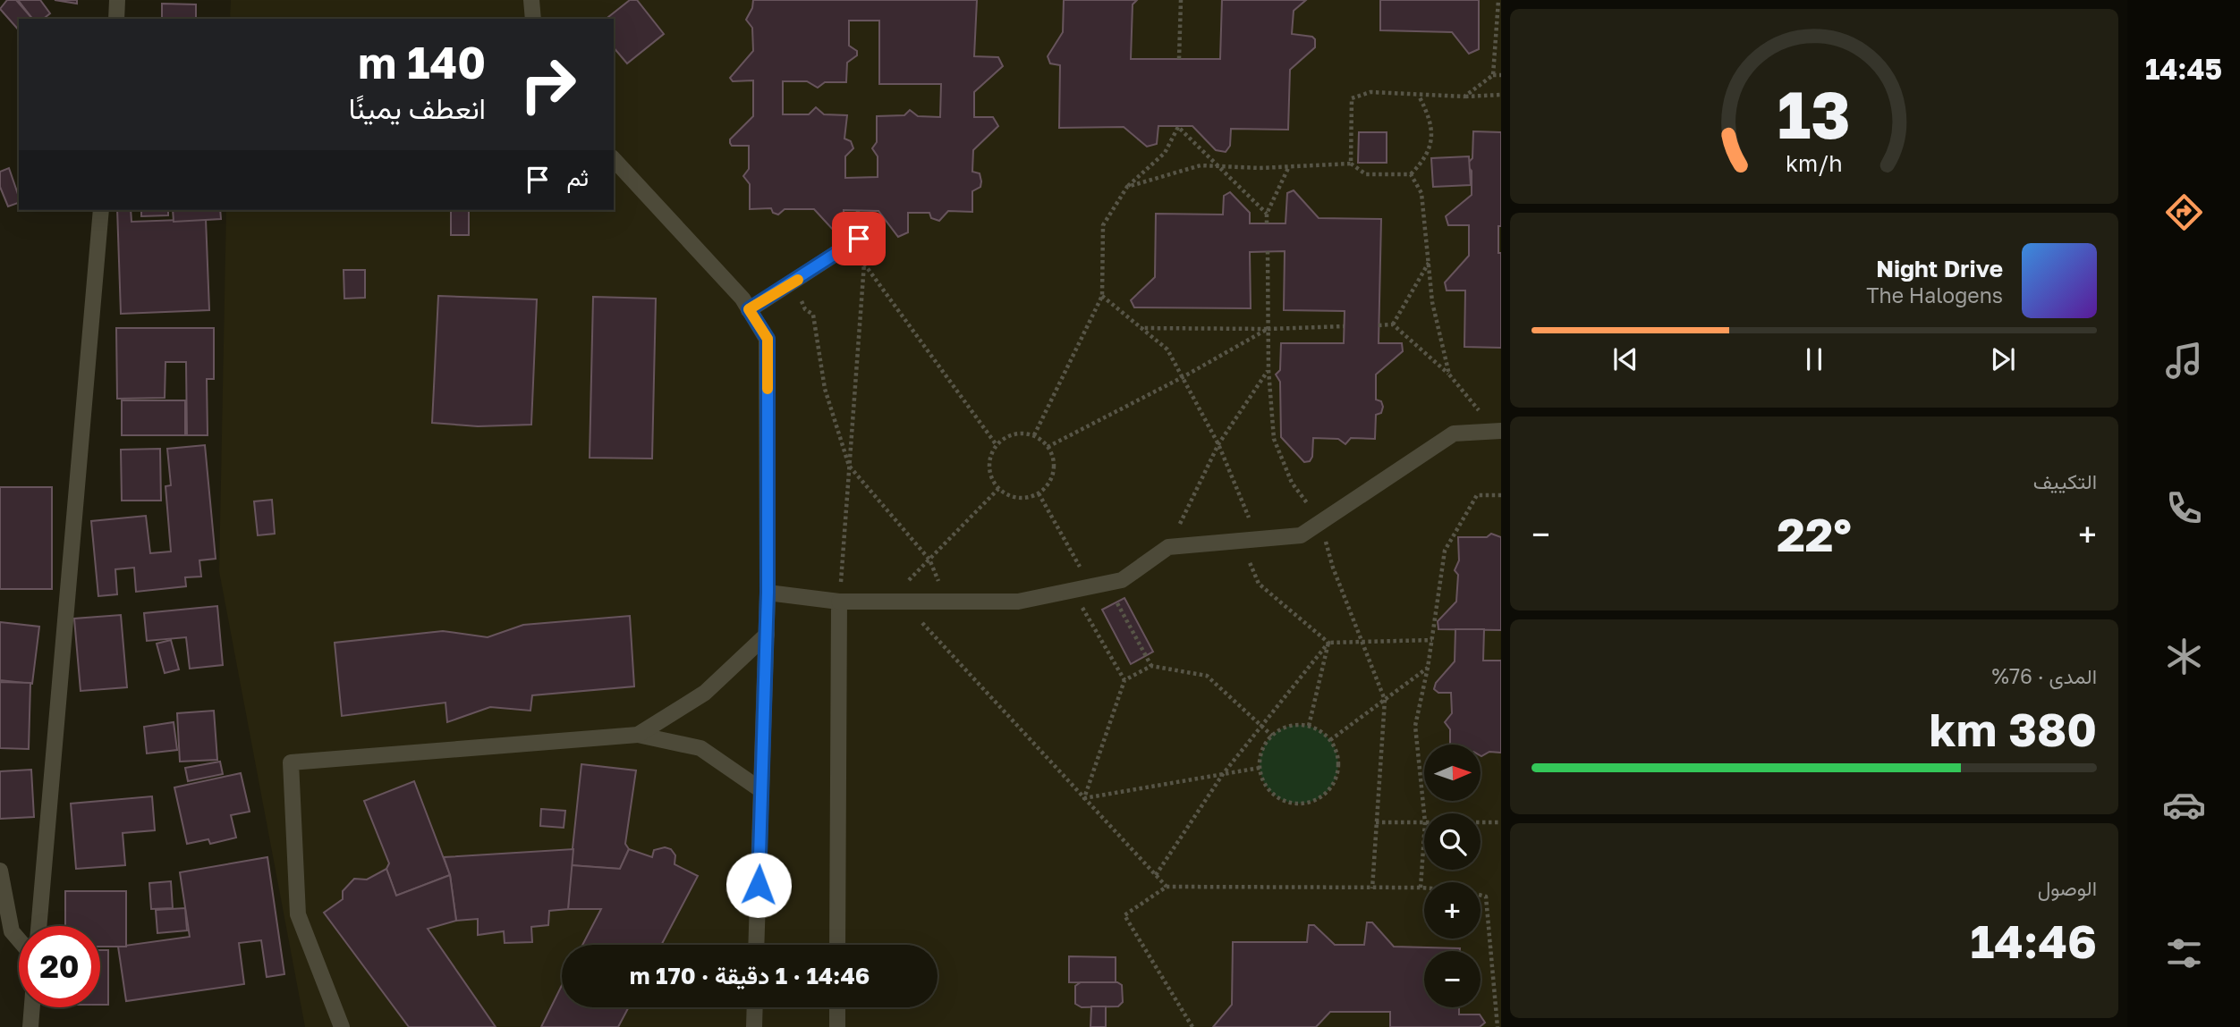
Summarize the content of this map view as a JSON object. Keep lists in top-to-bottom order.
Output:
{
  "north": "right",
  "page": {
    "tabs": "14:45",
    "turn": ["140 m", "انعطف يمينًا"],
    "then": "ثم",
    "song": ["Night Drive", "The Halogens"],
    "tile": [
      "التكييف",
      ["المدى · 76%", "380 km"],
      ["الوصول", "14:46"]
    ],
    "heat": ["−", "22°", "+"],
    "map_buttons": ["+", "−"],
    "limit": "20",
    "trip": "14:46 · 1 دقيقة · 170 m",
    "gauge": ["13", "km/h"]
  }
}
